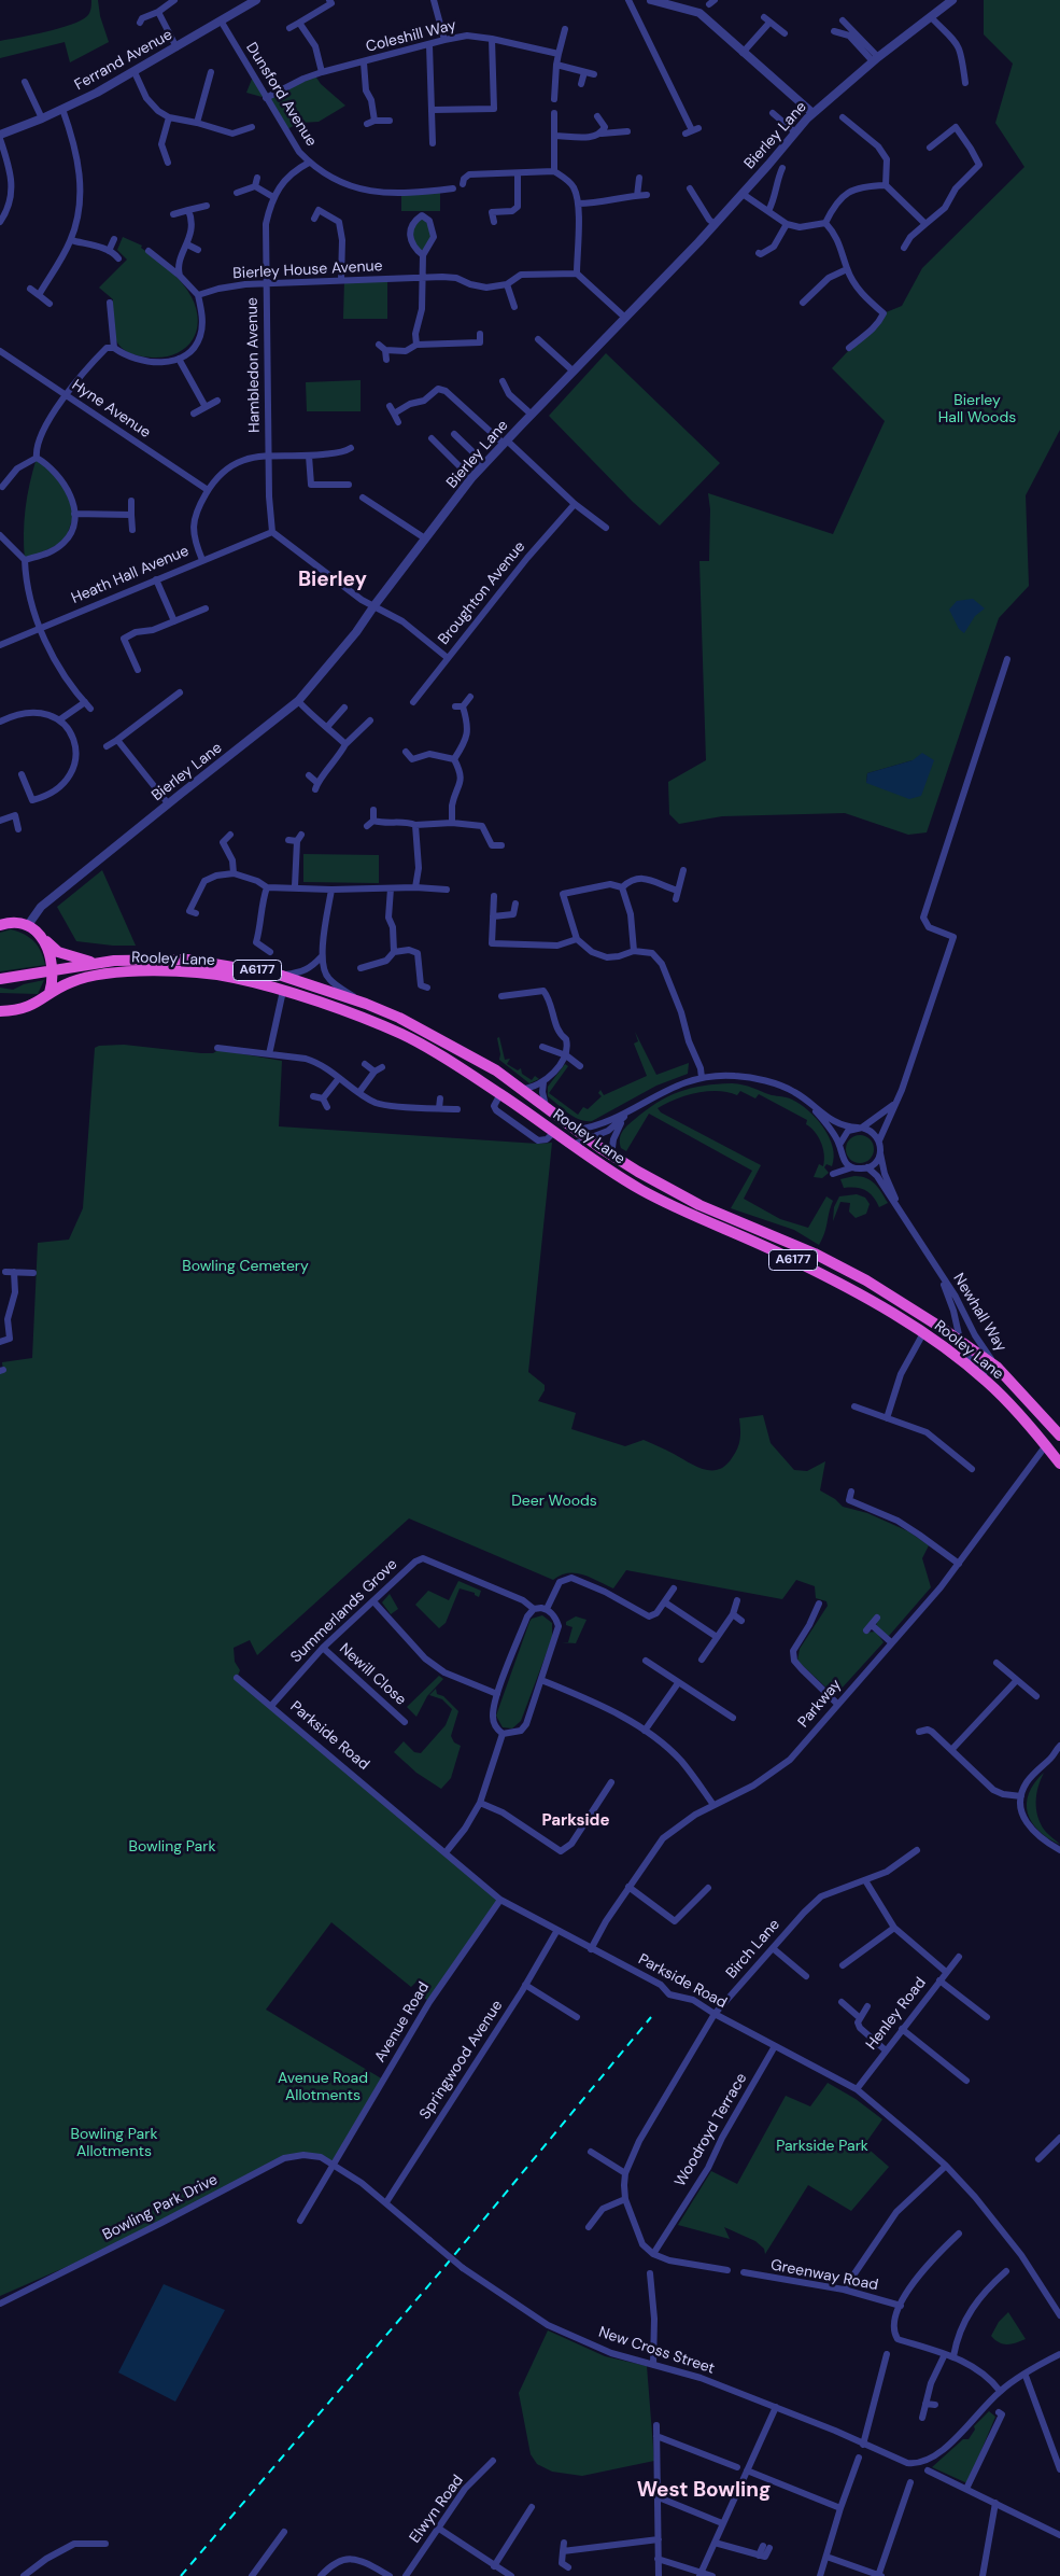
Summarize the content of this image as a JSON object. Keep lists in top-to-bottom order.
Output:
{
  "streets": {
    "highway": ["Rooley Lane", "A6177"],
    "street": [
      "Coleshill Way",
      "Ferrand Avenue",
      "Dunsford Avenue",
      "Bierley Lane",
      "Bierley House Avenue",
      "Hambledon Avenue",
      "Hyne Avenue",
      "Heath Hall Avenue",
      "Broughton Avenue",
      "Newhall Way",
      "Summerlands Grove",
      "Newill Close",
      "Parkway",
      "Parkside Road",
      "Birch Lane",
      "Henley Road",
      "Avenue Road",
      "Springwood Avenue",
      "Woodroyd Terrace",
      "Bowling Park Drive",
      "Greenway Road",
      "New Cross Street",
      "Elwyn Road"
    ]
  },
  "crossings": [
    ["Coleshill Way", "Dunsford Avenue"],
    ["Ferrand Avenue", "Dunsford Avenue"],
    ["Dunsford Avenue", "Hambledon Avenue"],
    ["Bierley House Avenue", "Hambledon Avenue"],
    ["Hambledon Avenue", "Heath Hall Avenue"],
    ["Rooley Lane", "Newhall Way"],
    ["Rooley Lane", "Parkway"],
    ["Summerlands Grove", "Newill Close"],
    ["Summerlands Grove", "Parkside Road"],
    ["Parkway", "Parkside Road"],
    ["Parkside Road", "Birch Lane"],
    ["Parkside Road", "Henley Road"],
    ["Parkside Road", "Avenue Road"],
    ["Parkside Road", "Springwood Avenue"],
    ["Parkside Road", "Woodroyd Terrace"],
    ["Birch Lane", "Woodroyd Terrace"],
    ["Avenue Road", "Bowling Park Drive"],
    ["Avenue Road", "New Cross Street"],
    ["Springwood Avenue", "New Cross Street"],
    ["Bowling Park Drive", "New Cross Street"]
  ],
  "districts": ["Bierley", "Parkside", "West Bowling"],
  "parks": [
    "Bierley Hall Woods",
    "Bowling Cemetery",
    "Deer Woods",
    "Bowling Park",
    "Avenue Road Allotments",
    "Bowling Park Allotments",
    "Parkside Park"
  ]
}
